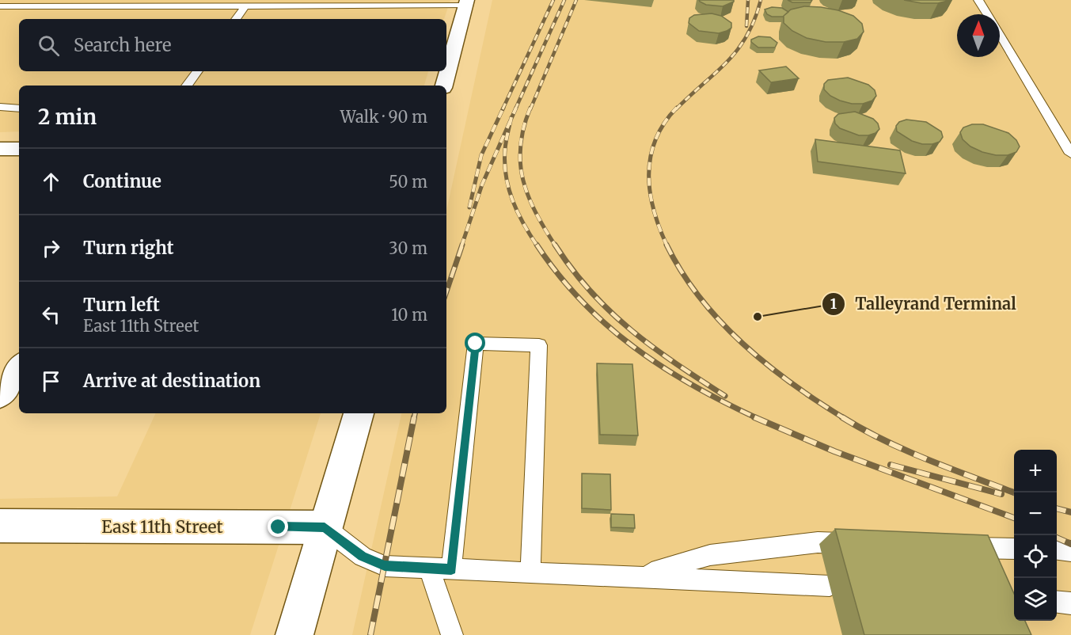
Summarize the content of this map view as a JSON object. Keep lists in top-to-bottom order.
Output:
{
  "streets": {
    "street": ["East 11th Street"]
  },
  "places": ["Talleyrand Terminal"],
  "north": "top",
  "page": {
    "search": "Search here",
    "heading": ["2 min", "Walk · 90 m"],
    "list": [
      ["Continue", "50 m"],
      ["Turn right", "30 m"],
      ["Turn left", "East 11th Street", "10 m"],
      "Arrive at destination"
    ],
    "map_buttons": ["+", "−"]
  }
}
